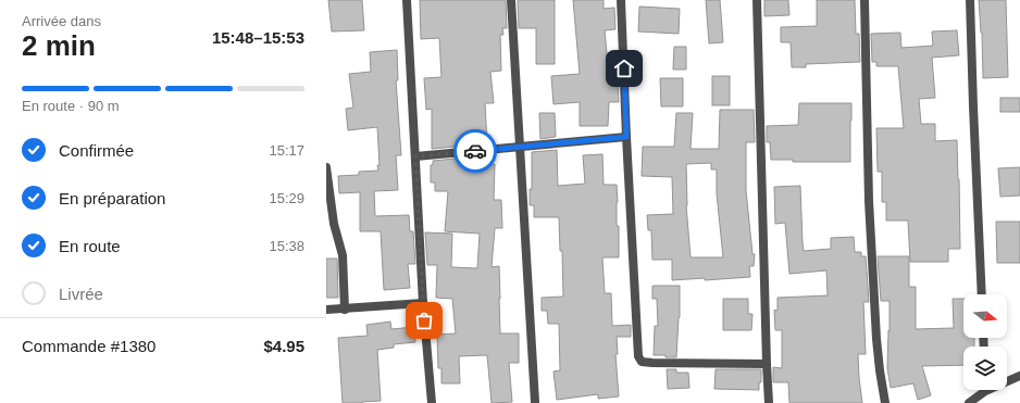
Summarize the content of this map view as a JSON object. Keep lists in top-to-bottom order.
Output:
{
  "north": "right",
  "page": {
    "heading": ["2 min", "Arrivée dans", "15:48–15:53"],
    "panel": ["Commande #1380", "$4.95"],
    "bar": "En route · 90 m",
    "list": [
      ["Confirmée", "15:17"],
      ["En préparation", "15:29"],
      ["En route", "15:38"],
      "Livrée"
    ]
  }
}
